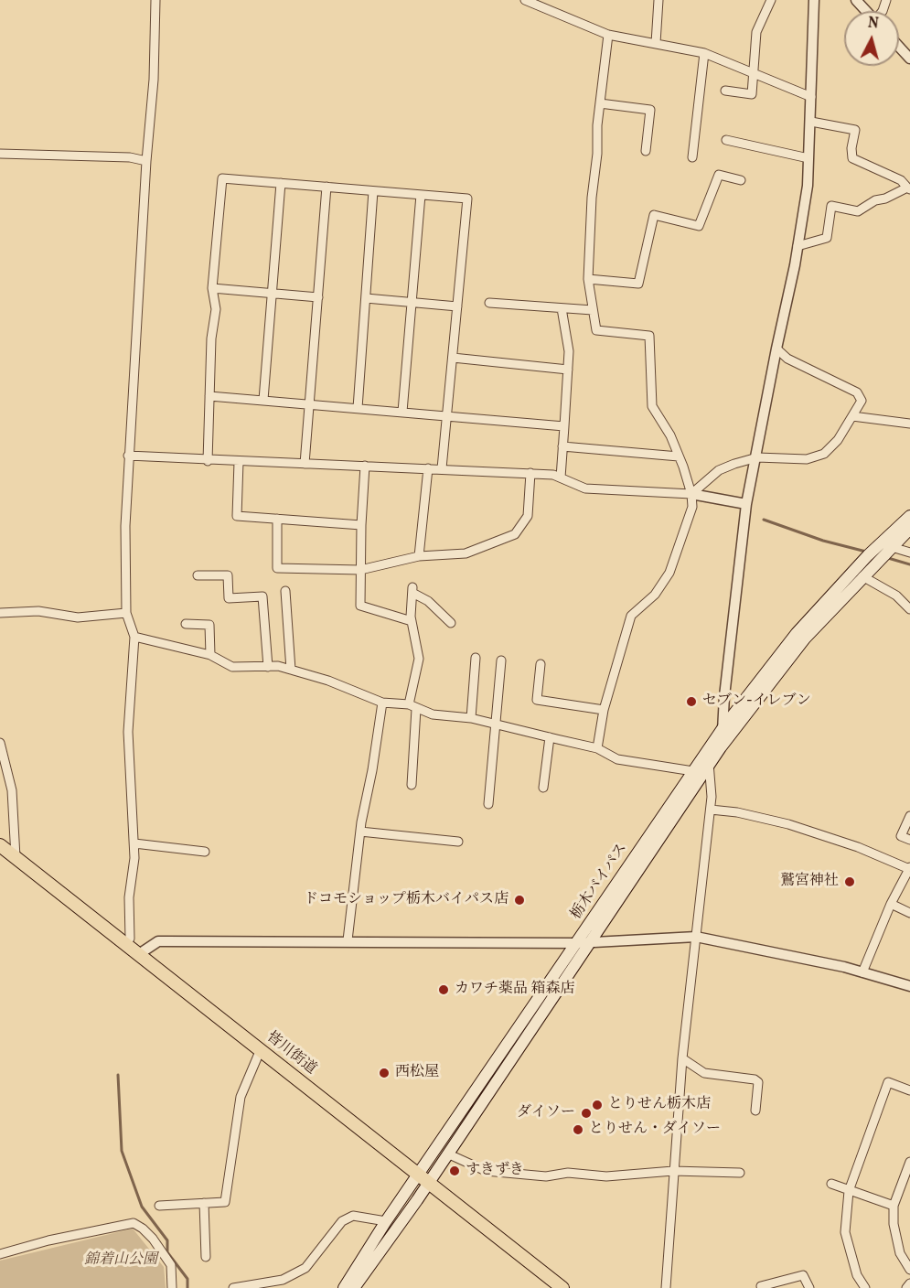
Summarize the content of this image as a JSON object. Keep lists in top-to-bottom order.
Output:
{
  "streets": {
    "main road": ["栃木バイパス", "皆川街道"]
  },
  "crossings": [
    ["栃木バイパス", "皆川街道"]
  ],
  "parks": ["錦着山公園"],
  "places": [
    "セブン-イレブン",
    "鷲宮神社",
    "ドコモショップ栃木バイパス店",
    "カワチ薬品 箱森店",
    "西松屋",
    "とりせん栃木店",
    "ダイソー",
    "とりせん・ダイソー",
    "すきずき"
  ],
  "north": "top"
}
